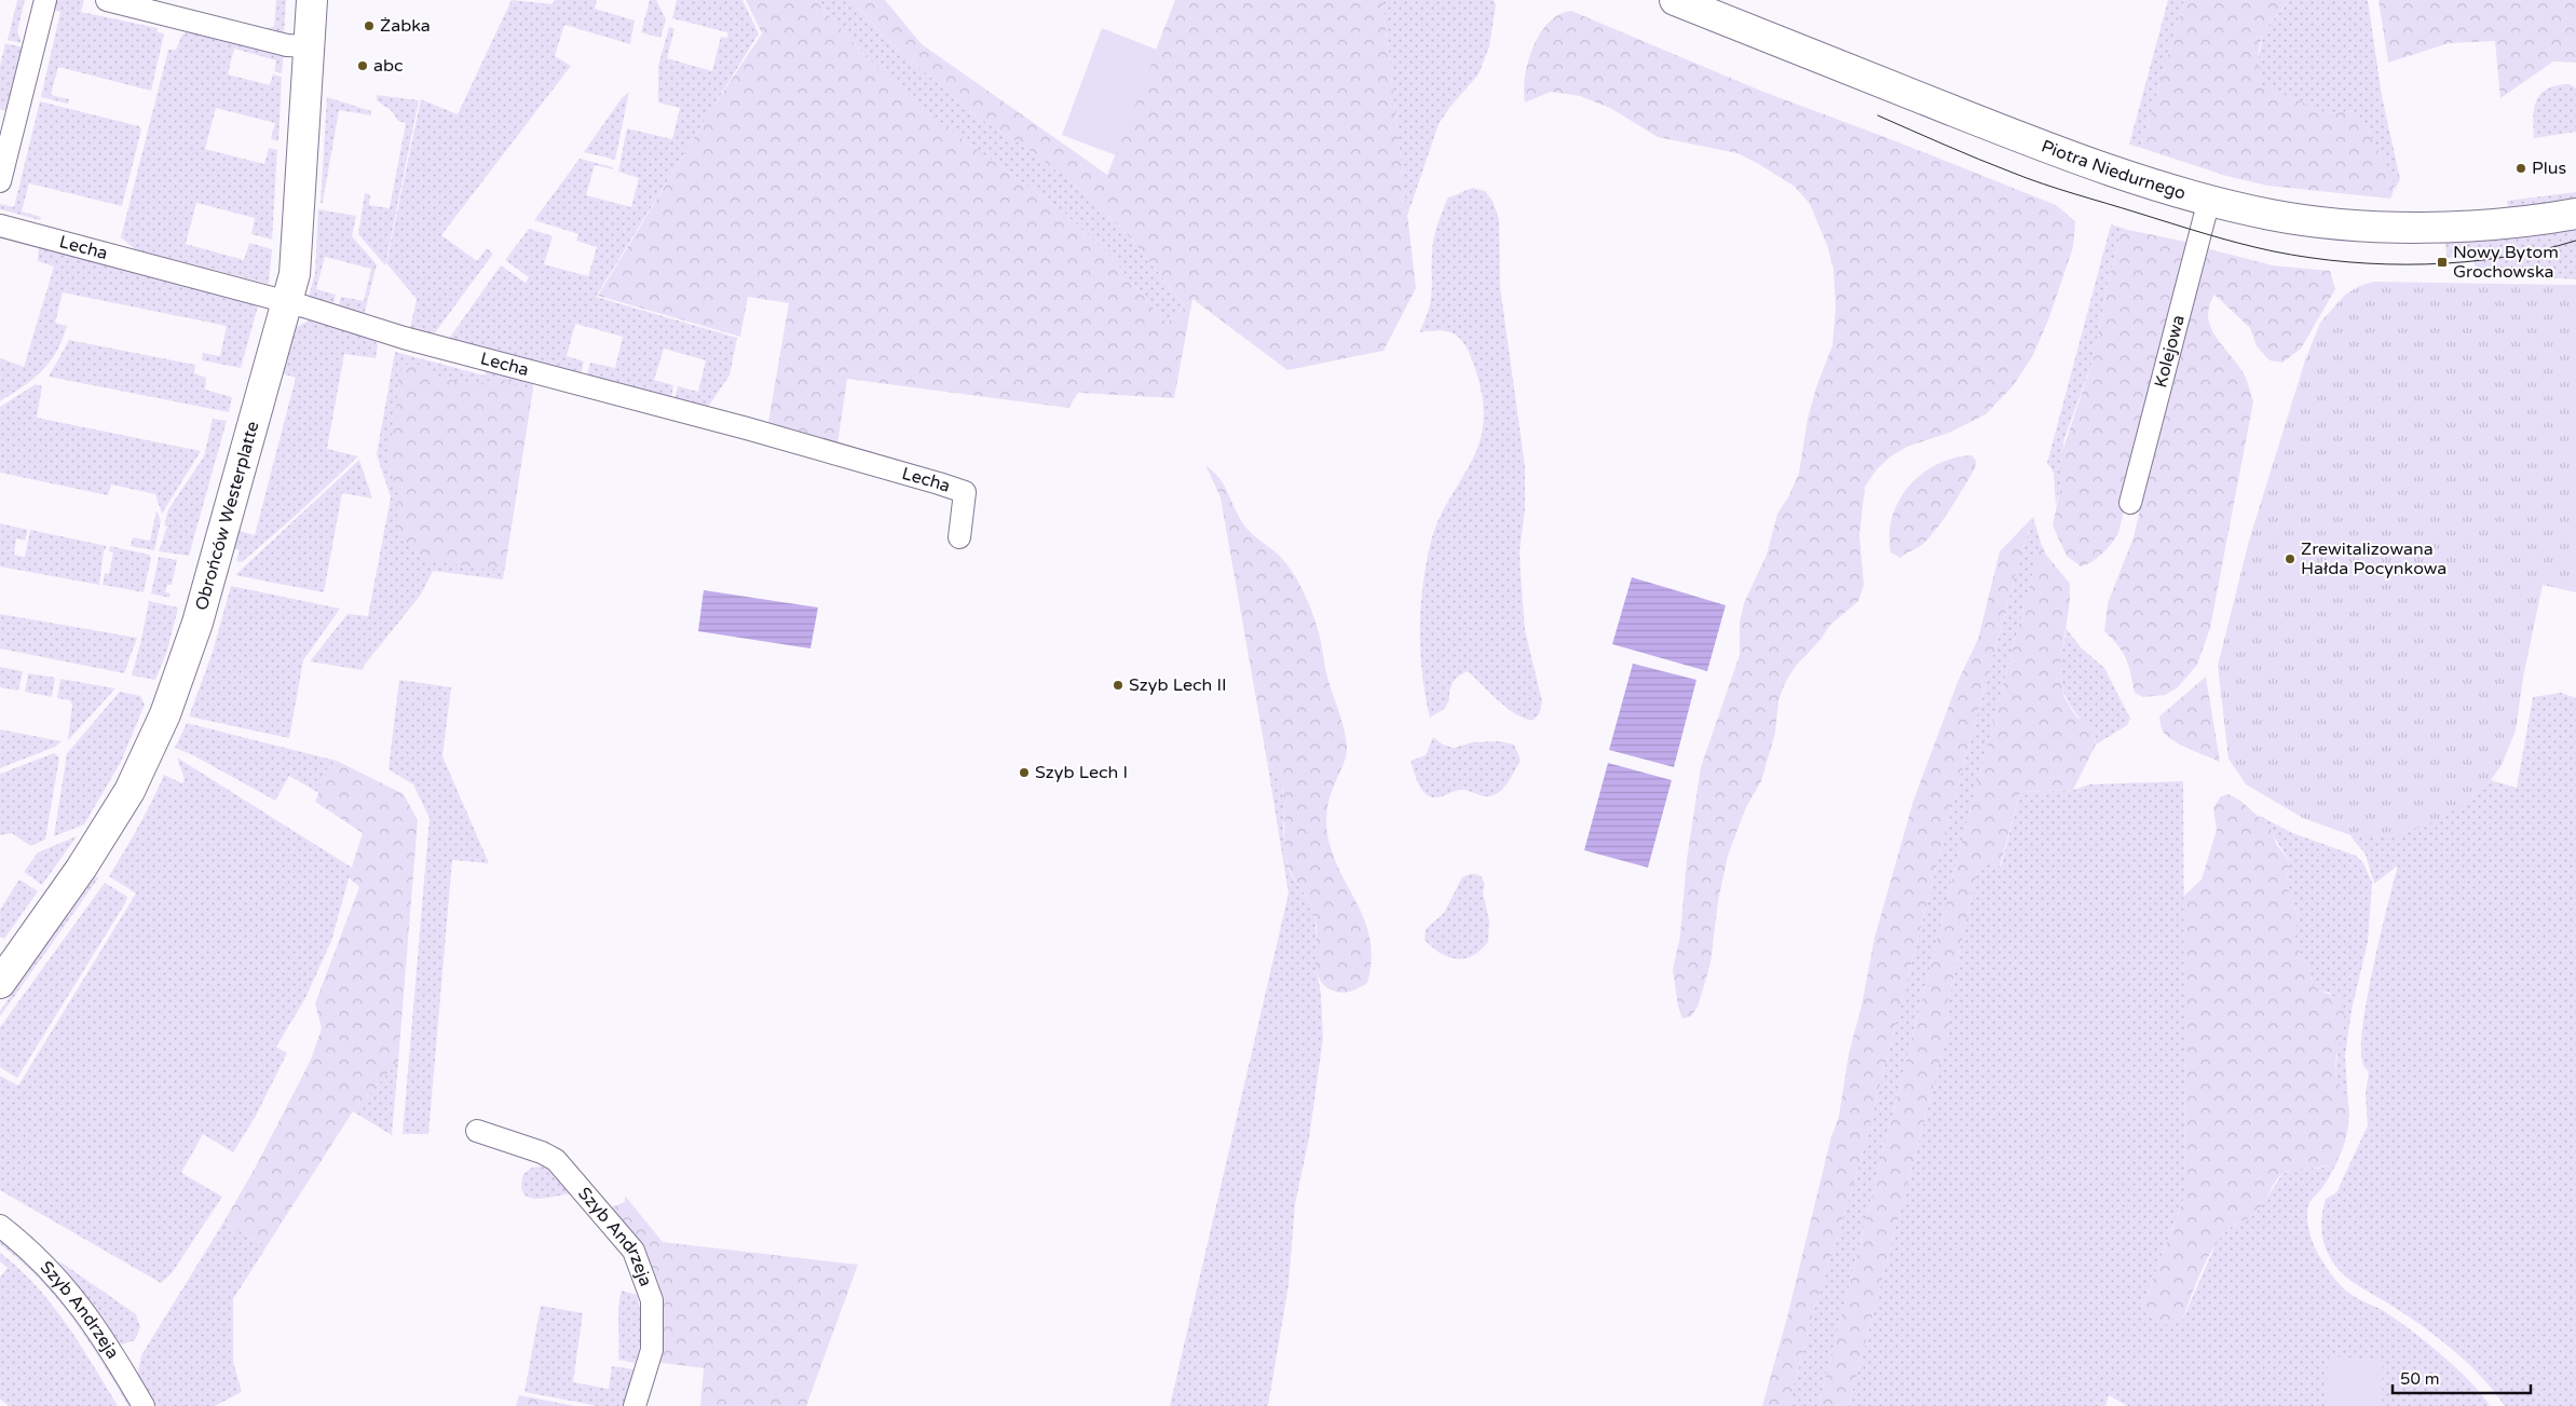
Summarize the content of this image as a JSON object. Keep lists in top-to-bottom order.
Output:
{
  "streets": {
    "street": [
      "Piotra Niedurnego",
      "Lecha",
      "Kolejowa",
      "Obrońców Westerplatte",
      "Szyb Andrzeja"
    ]
  },
  "crossings": [
    ["Piotra Niedurnego", "Kolejowa"],
    ["Lecha", "Obrońców Westerplatte"]
  ],
  "places": {
    "other": [
      "Żabka",
      "abc",
      "Plus",
      "Zrewitalizowana Hałda Pocynkowa",
      "Szyb Lech II",
      "Szyb Lech I"
    ],
    "transit": ["Nowy Bytom Grochowska"]
  },
  "scale_bar": "50 m"
}
